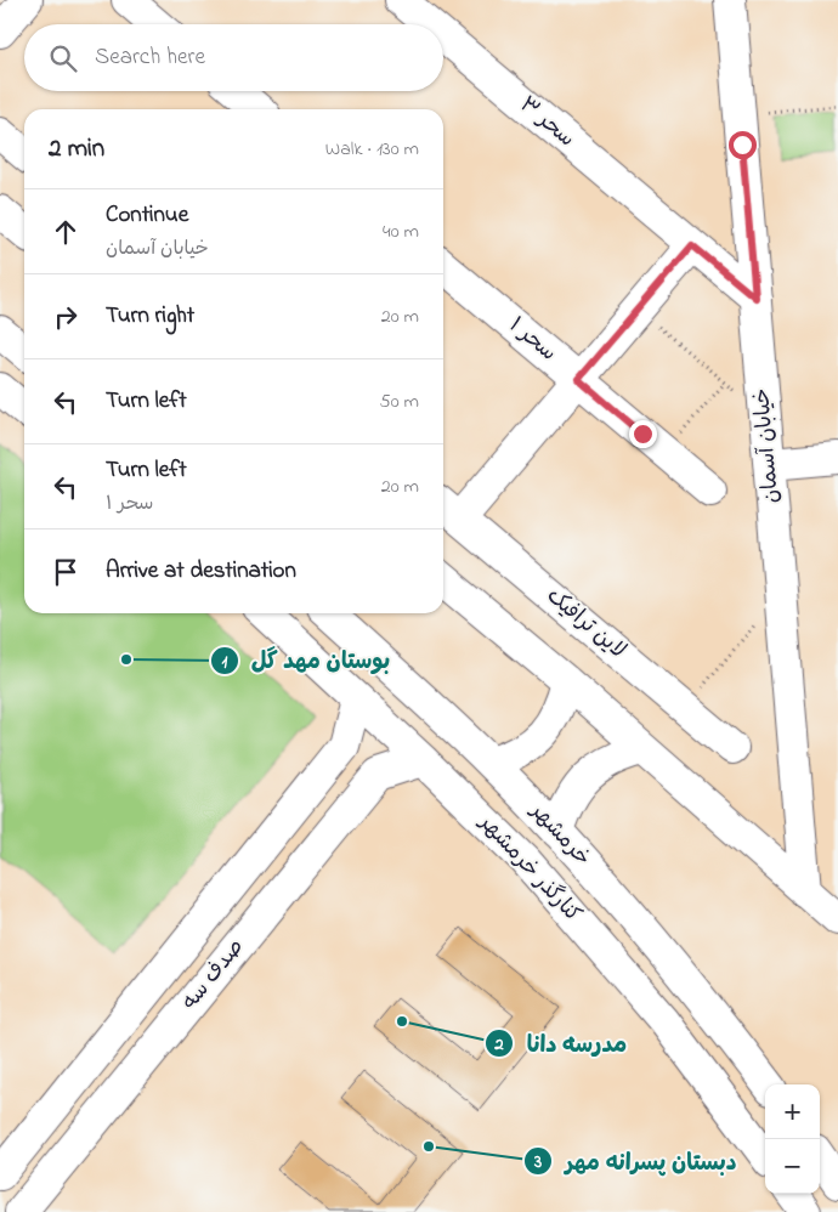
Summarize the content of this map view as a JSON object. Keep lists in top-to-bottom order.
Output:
{
  "streets": {
    "street": [
      "سحر ۳",
      "سحر ۱",
      "خیابان آسمان",
      "لاین ترافیک",
      "خرمشهر",
      "کنارگذر خرمشهر",
      "صدف سه"
    ]
  },
  "crossings": [
    ["سحر ۳", "خیابان آسمان"],
    ["کنارگذر خرمشهر", "صدف سه"]
  ],
  "places": ["بوستان مهد گل", "مدرسه دانا", "دبستان پسرانه مهر"],
  "page": {
    "search": "Search here",
    "heading": ["2 min", "Walk · 130 m"],
    "list": [
      ["Continue", "خیابان آسمان", "40 m"],
      ["Turn right", "20 m"],
      ["Turn left", "50 m"],
      ["Turn left", "سحر ۱", "20 m"],
      "Arrive at destination"
    ],
    "map_buttons": ["+", "−"]
  }
}
